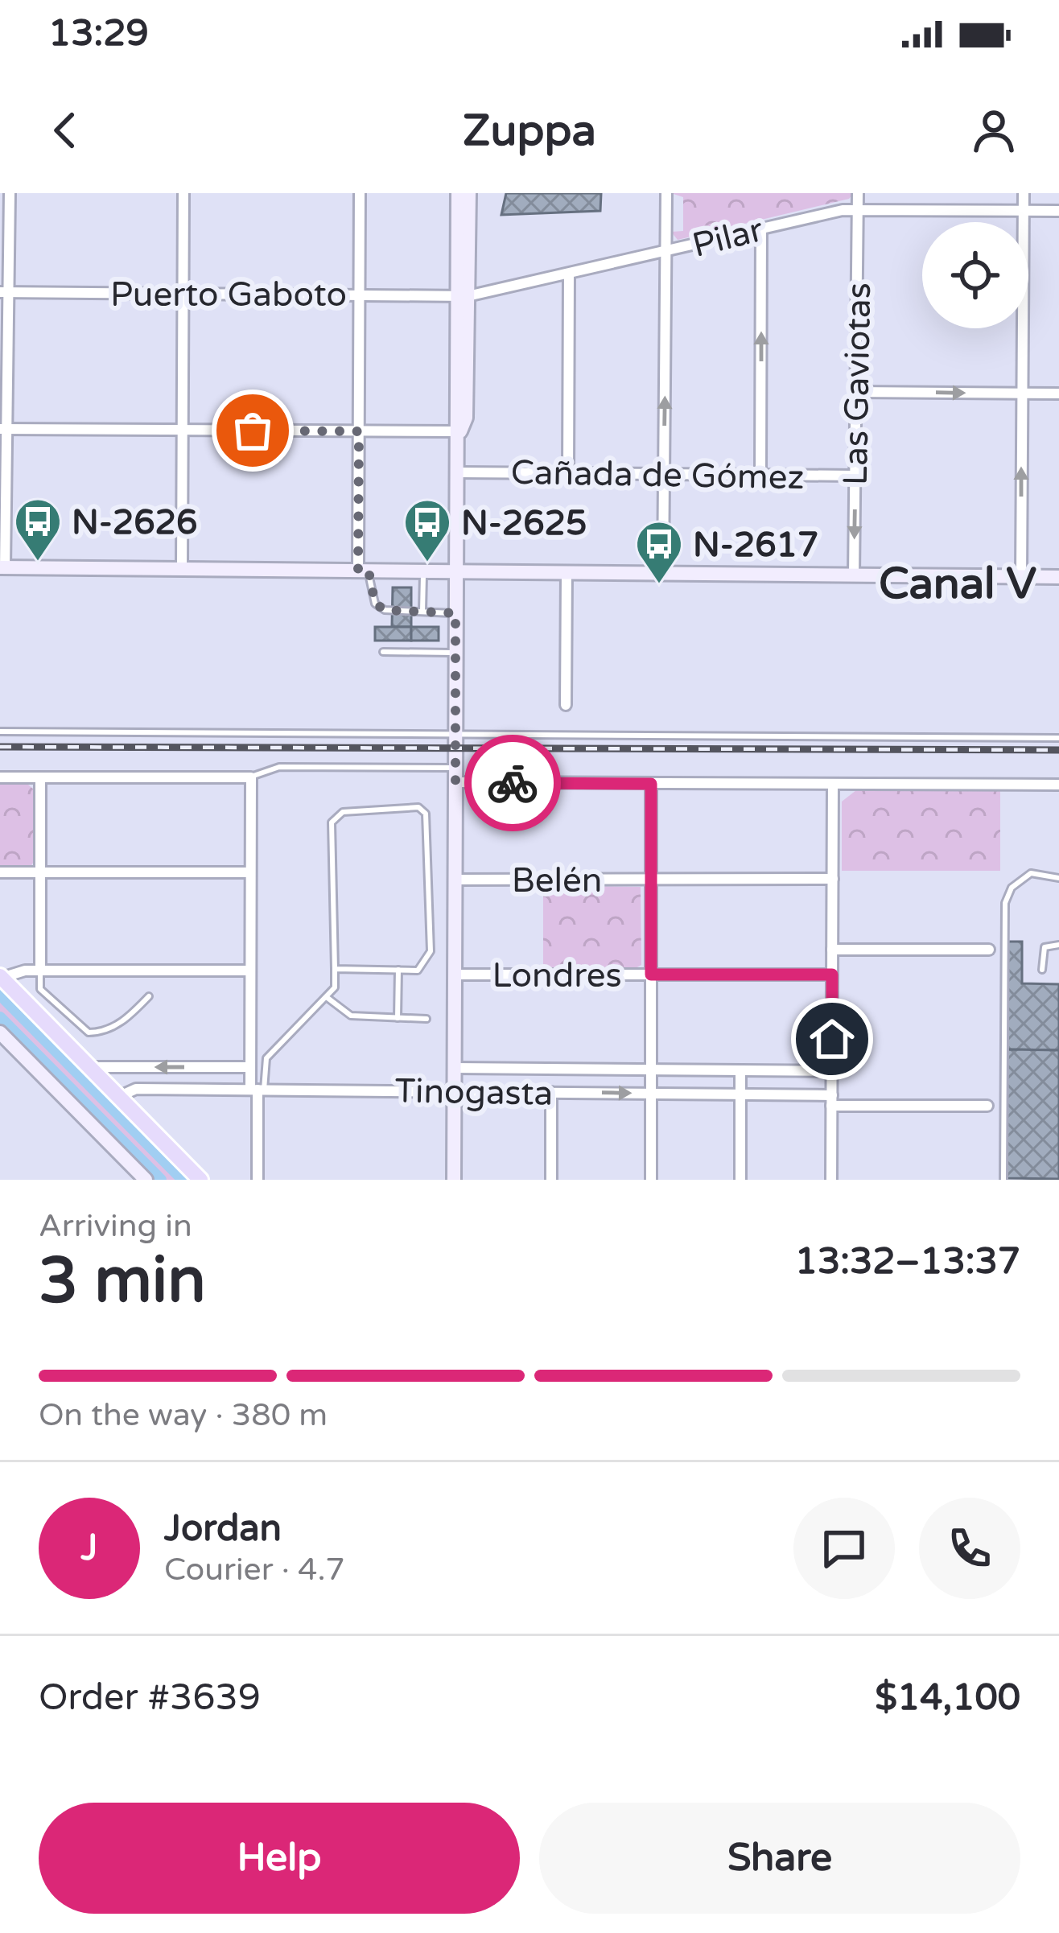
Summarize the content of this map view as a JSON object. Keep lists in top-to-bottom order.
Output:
{
  "streets": {
    "street": [
      "Pilar",
      "Puerto Gaboto",
      "Las Gaviotas",
      "Cañada de Gómez",
      "Belén",
      "Londres",
      "Tinogasta"
    ]
  },
  "crossings": [
    ["Pilar", "Puerto Gaboto"],
    ["Pilar", "Las Gaviotas"],
    ["Las Gaviotas", "Cañada de Gómez"]
  ],
  "districts": ["Canal V"],
  "places": {
    "bus stop": ["N-2626", "N-2625", "N-2617"]
  },
  "page": {
    "status": "13:29",
    "header": "Zuppa",
    "heading": ["3 min", "Arriving in", "13:32–13:37"],
    "panel": [
      "Jordan",
      "Courier · 4.7",
      "Order #3639",
      "$14,100"
    ],
    "bar": "On the way · 380 m",
    "round": "J",
    "buttons": ["Help", "Share"]
  }
}
